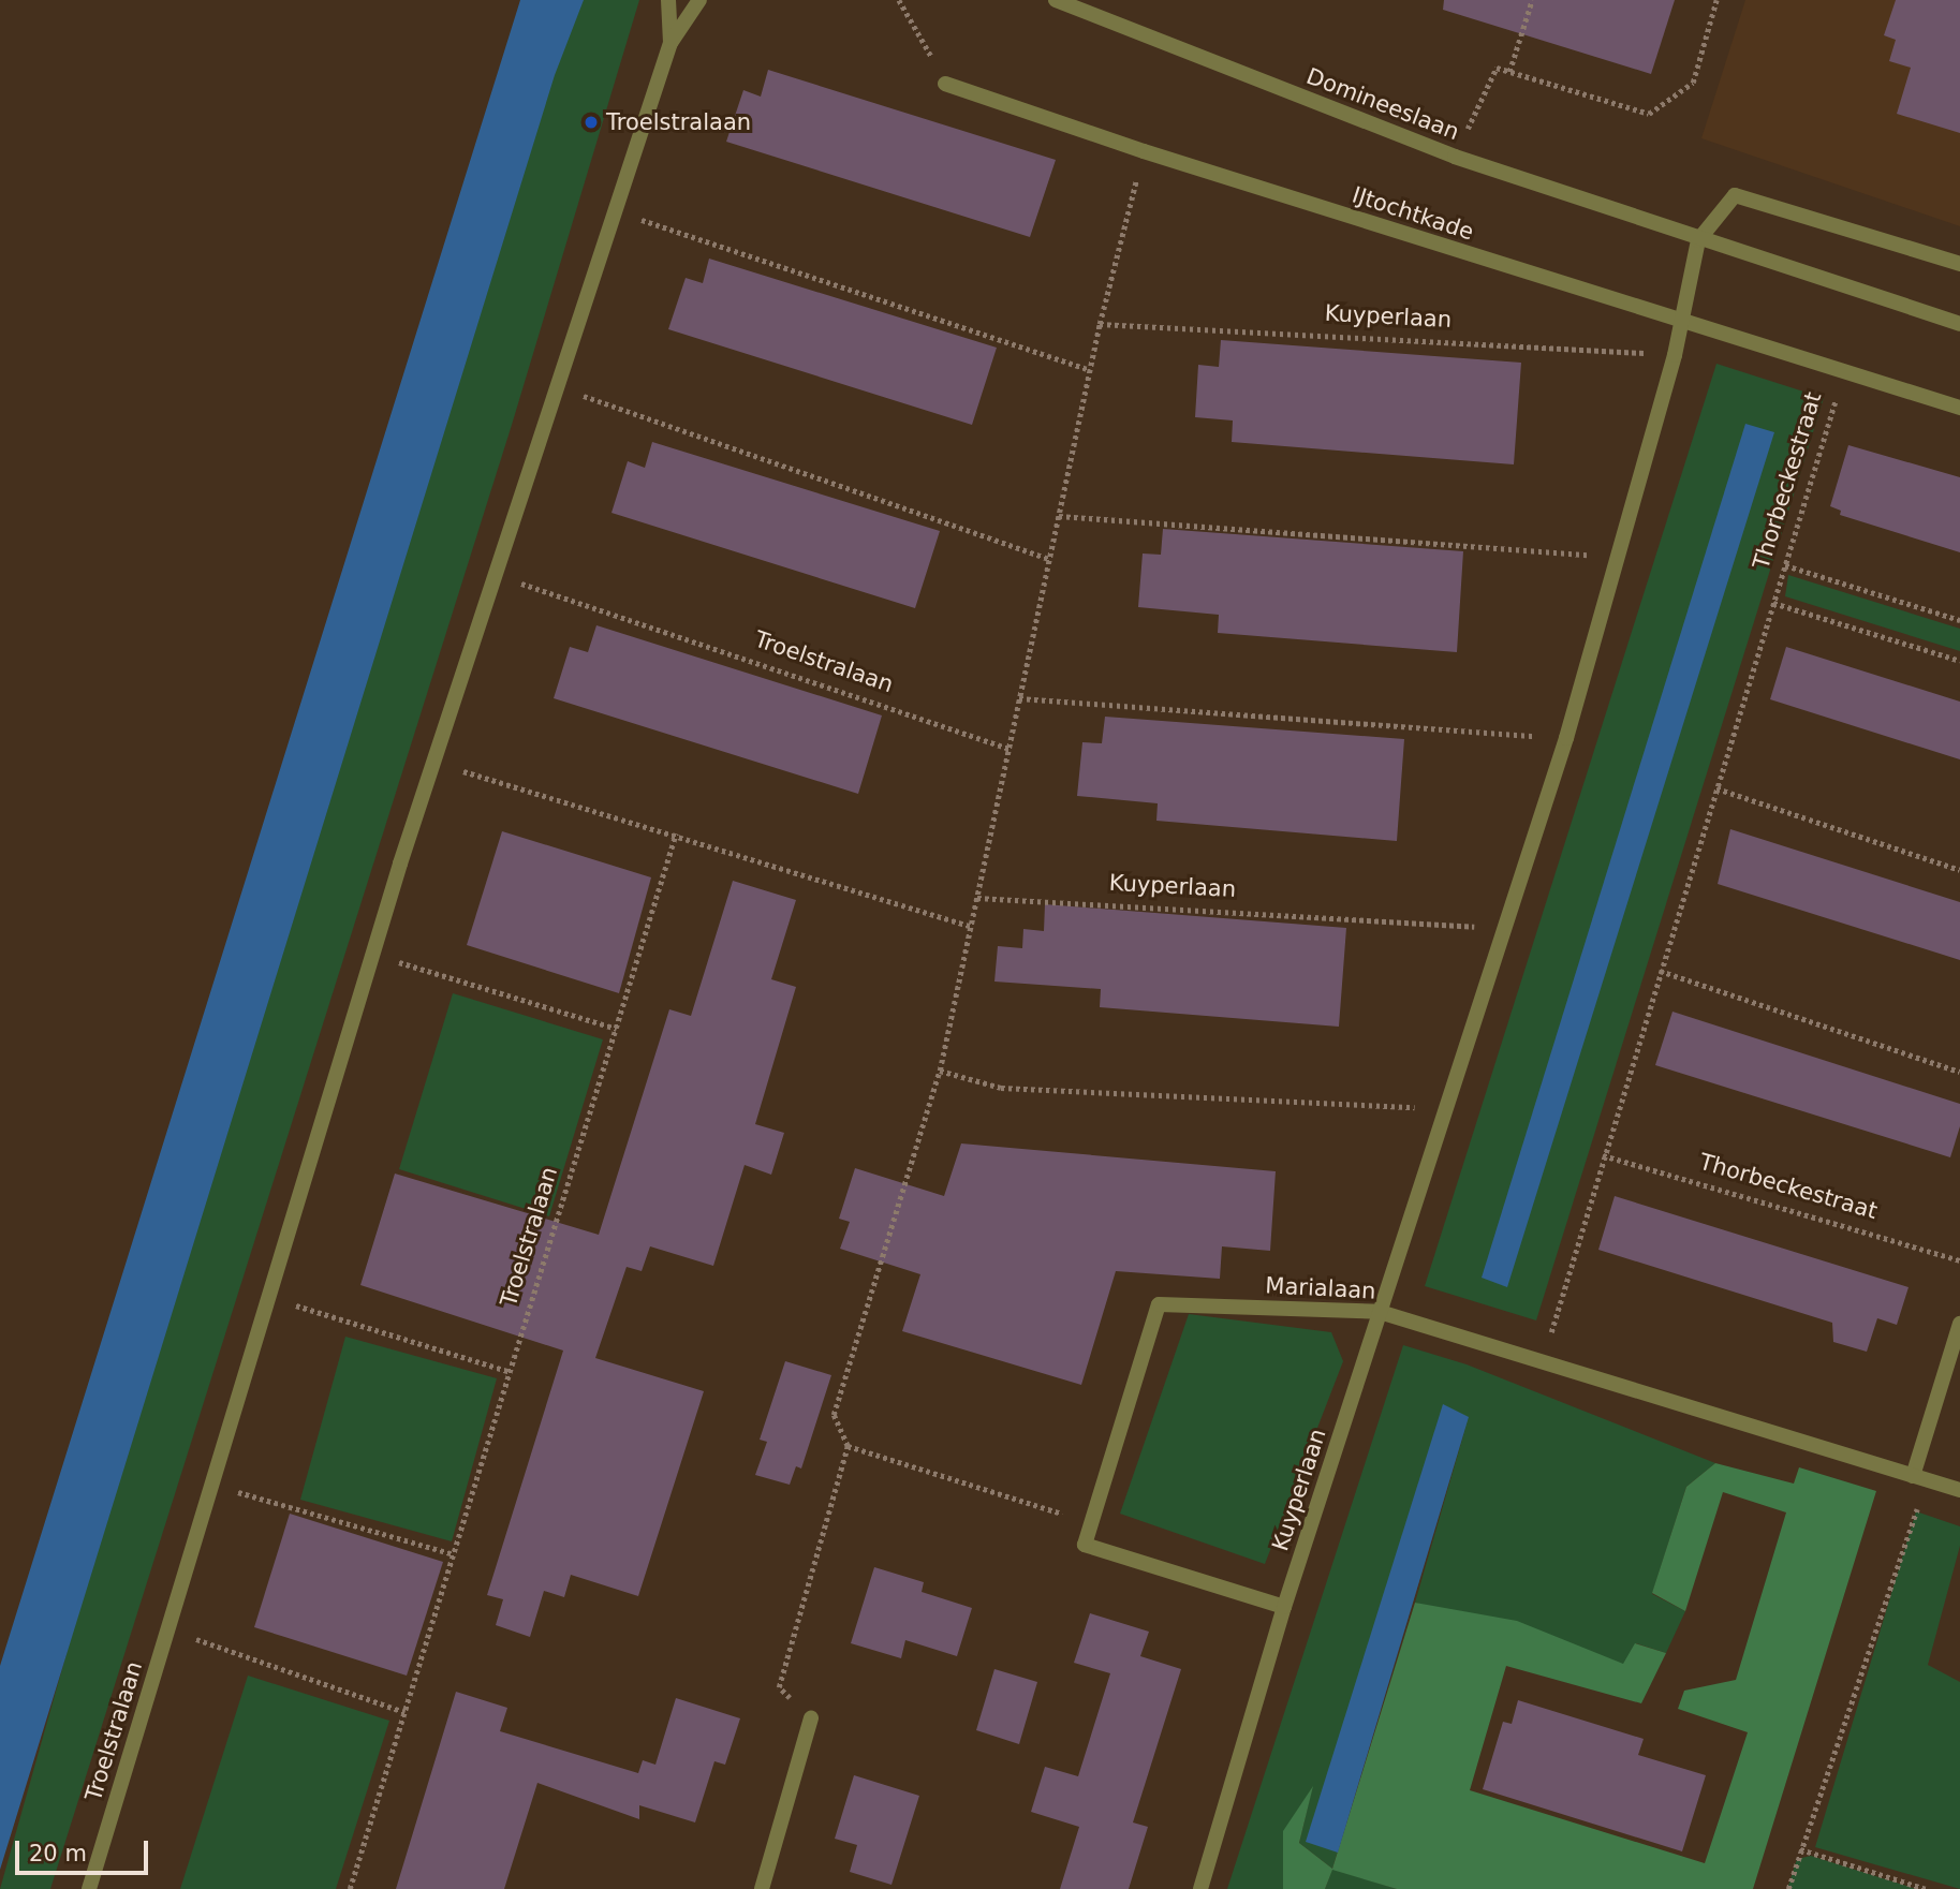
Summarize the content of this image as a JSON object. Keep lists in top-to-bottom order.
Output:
{
  "streets": {
    "street": [
      "Domineeslaan",
      "IJtochtkade",
      "Kuyperlaan",
      "Troelstralaan",
      "Marialaan"
    ],
    "path": ["Thorbeckestraat"]
  },
  "crossings": [
    ["Domineeslaan", "Kuyperlaan"],
    ["IJtochtkade", "Kuyperlaan"],
    ["IJtochtkade", "Thorbeckestraat"],
    ["Kuyperlaan", "Marialaan"],
    ["Thorbeckestraat", "Marialaan"]
  ],
  "places": ["Troelstralaan"],
  "scale_bar": "20 m"
}
